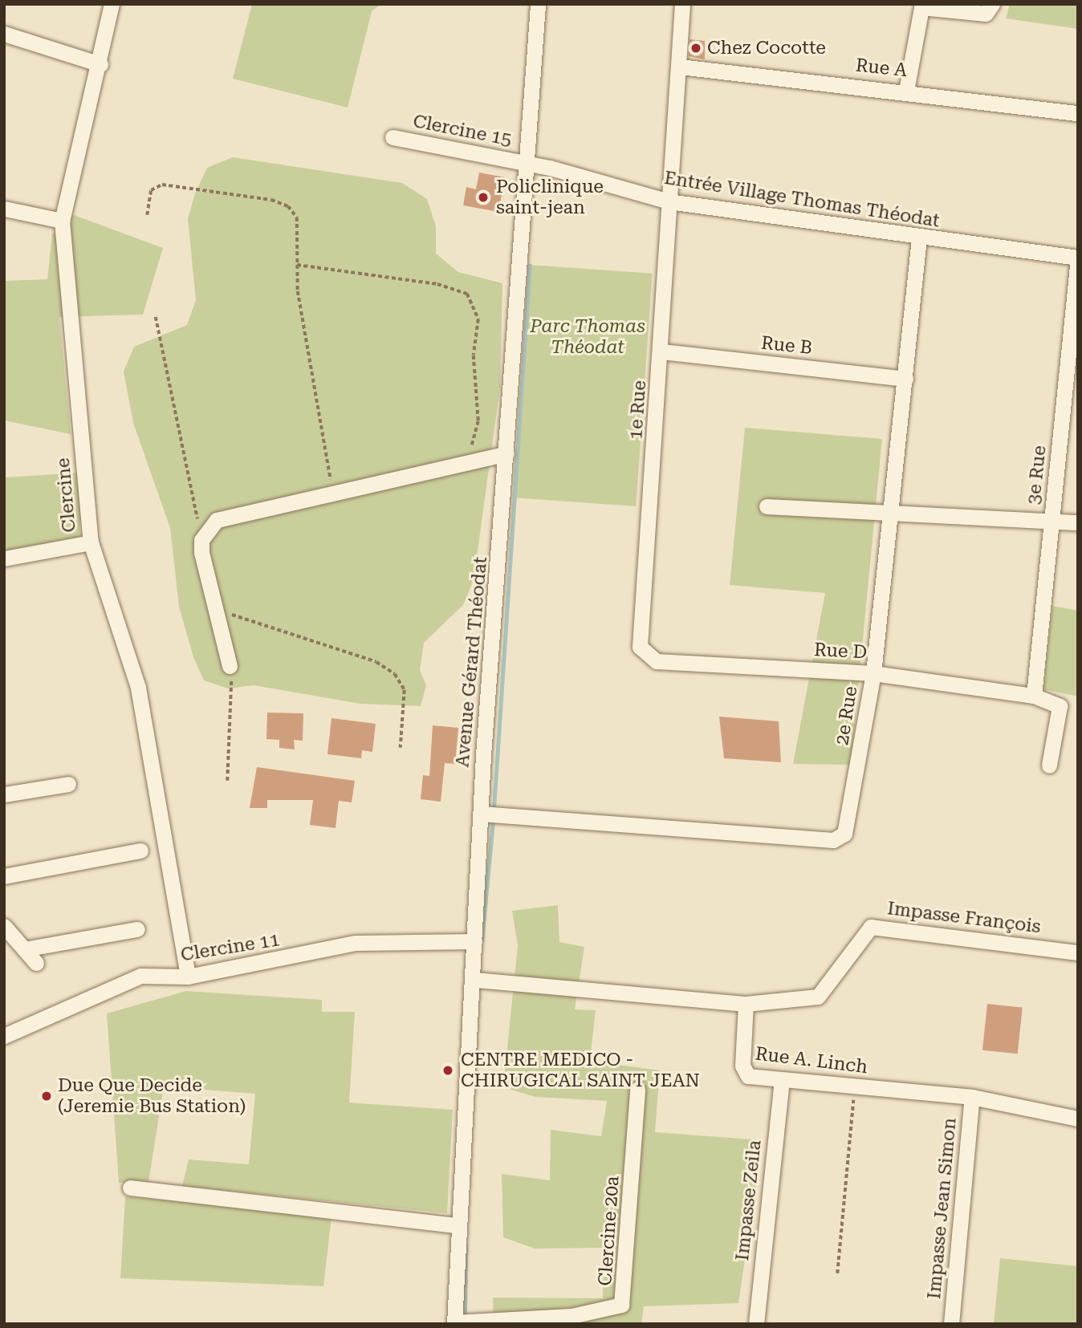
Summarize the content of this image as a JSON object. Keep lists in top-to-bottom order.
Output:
{
  "streets": {
    "street": [
      "Rue A",
      "Clercine 15",
      "Entrée Village Thomas Théodat",
      "Rue B",
      "1e Rue",
      "3e Rue",
      "Clercine",
      "Rue D",
      "Avenue Gérard Théodat",
      "2e Rue",
      "Impasse François",
      "Clercine 11",
      "Rue A. Linch",
      "Impasse Zeila",
      "Impasse Jean Simon",
      "Clercine 20a"
    ]
  },
  "crossings": [
    ["Rue A", "1e Rue"],
    ["Clercine 15", "Entrée Village Thomas Théodat"],
    ["Clercine 15", "Avenue Gérard Théodat"],
    ["Entrée Village Thomas Théodat", "1e Rue"],
    ["Entrée Village Thomas Théodat", "3e Rue"],
    ["Entrée Village Thomas Théodat", "Avenue Gérard Théodat"],
    ["Entrée Village Thomas Théodat", "2e Rue"],
    ["Rue B", "1e Rue"],
    ["Rue B", "2e Rue"],
    ["1e Rue", "Rue D"],
    ["3e Rue", "Rue D"],
    ["Clercine", "Clercine 11"],
    ["Rue D", "2e Rue"],
    ["Avenue Gérard Théodat", "2e Rue"],
    ["Avenue Gérard Théodat", "Clercine 11"],
    ["Avenue Gérard Théodat", "Clercine 20a"],
    ["Impasse François", "Rue A. Linch"],
    ["Rue A. Linch", "Impasse Zeila"],
    ["Rue A. Linch", "Impasse Jean Simon"]
  ],
  "parks": ["Parc Thomas Théodat"],
  "places": [
    "Chez Cocotte",
    "Policlinique saint-jean",
    "CENTRE MEDICO - CHIRUGICAL SAINT JEAN",
    "Due Que Decide (Jeremie Bus Station)"
  ]
}
